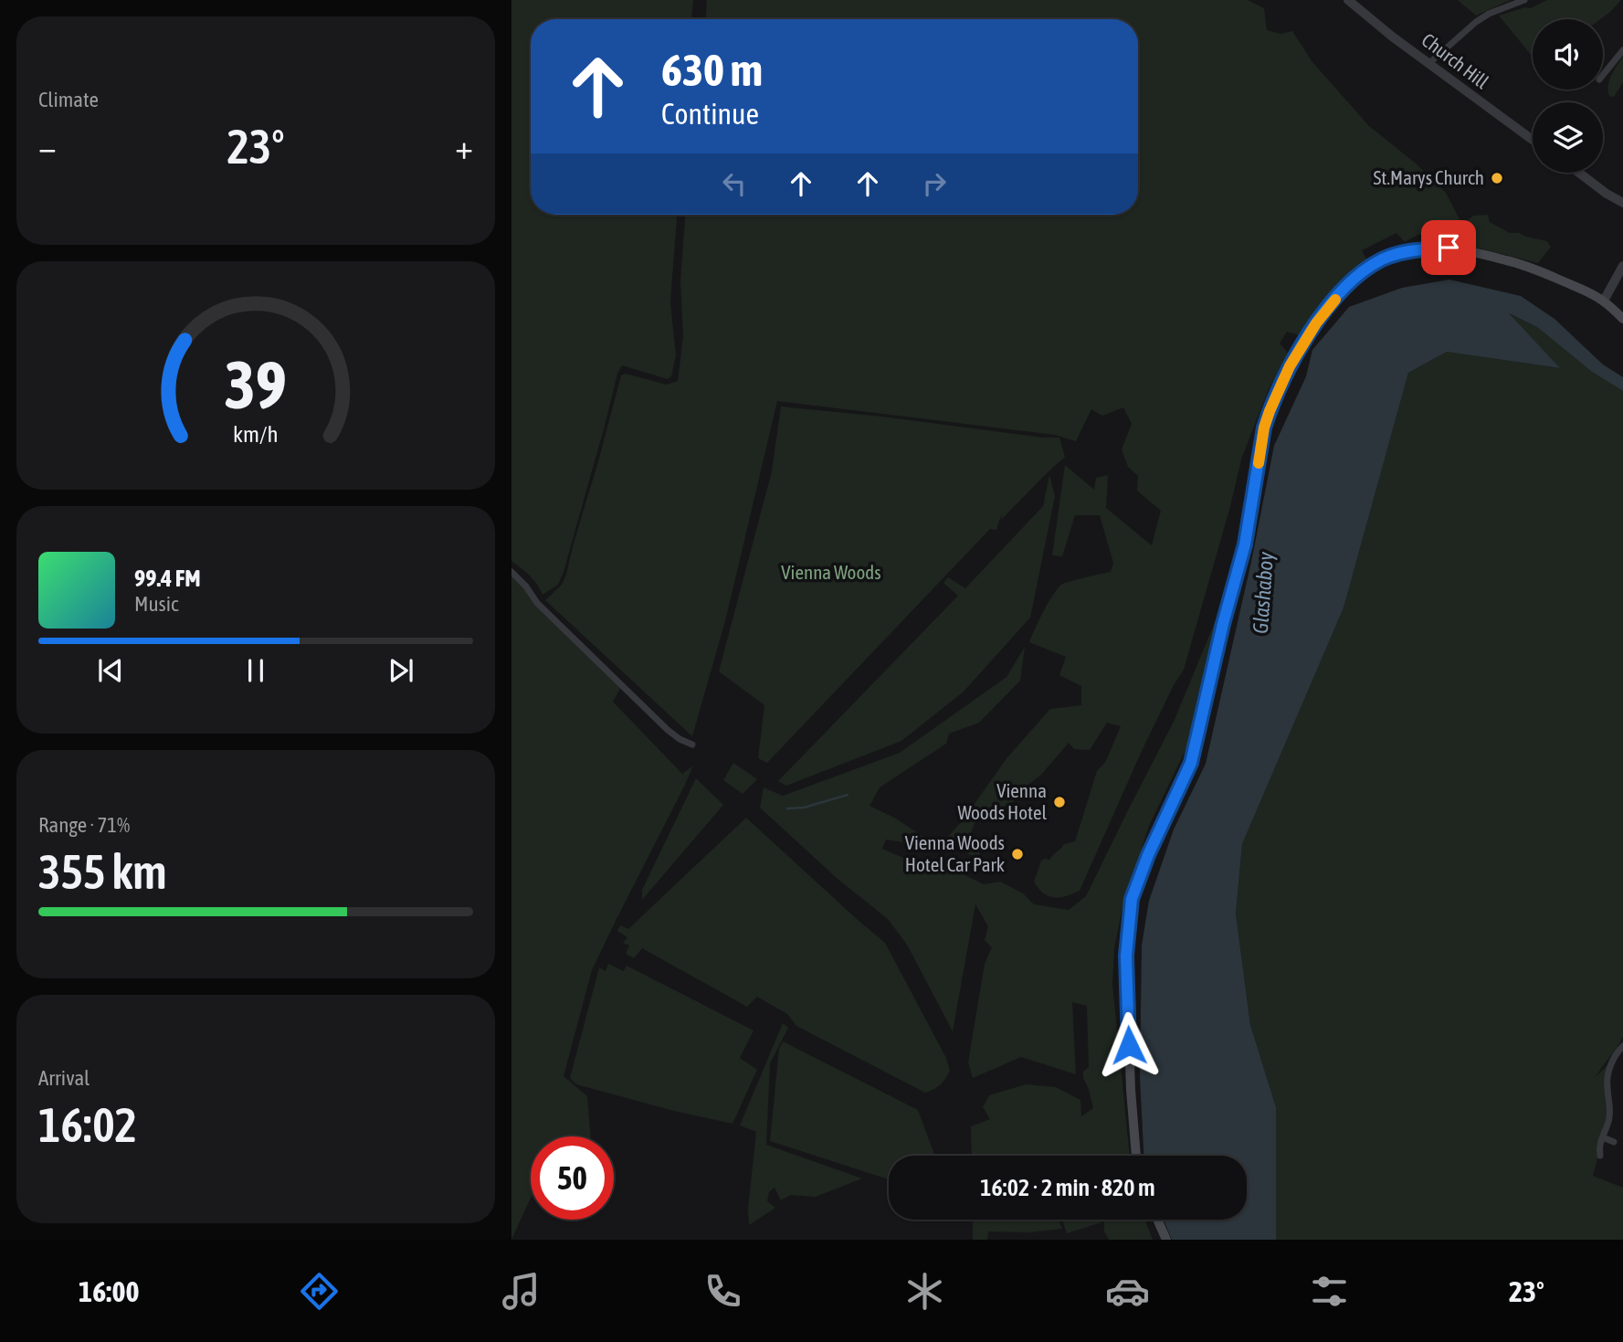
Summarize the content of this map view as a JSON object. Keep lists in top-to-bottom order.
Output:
{
  "streets": {
    "street": ["Church Hill"]
  },
  "water": ["Glashaboy"],
  "parks": ["Vienna Woods"],
  "places": ["St.Marys Church", "Vienna Woods Hotel", "Vienna Woods Hotel Car Park"],
  "page": {
    "tile": [
      "Climate",
      ["Range · 71%", "355 km"],
      ["Arrival", "16:02"]
    ],
    "turn": ["630 m", "Continue"],
    "heat": ["−", "23°", "+"],
    "song": ["99.4 FM", "Music"],
    "limit": "50",
    "trip": "16:02 · 2 min · 820 m",
    "tabs": ["16:00", "23°"],
    "gauge": ["39", "km/h"]
  }
}
